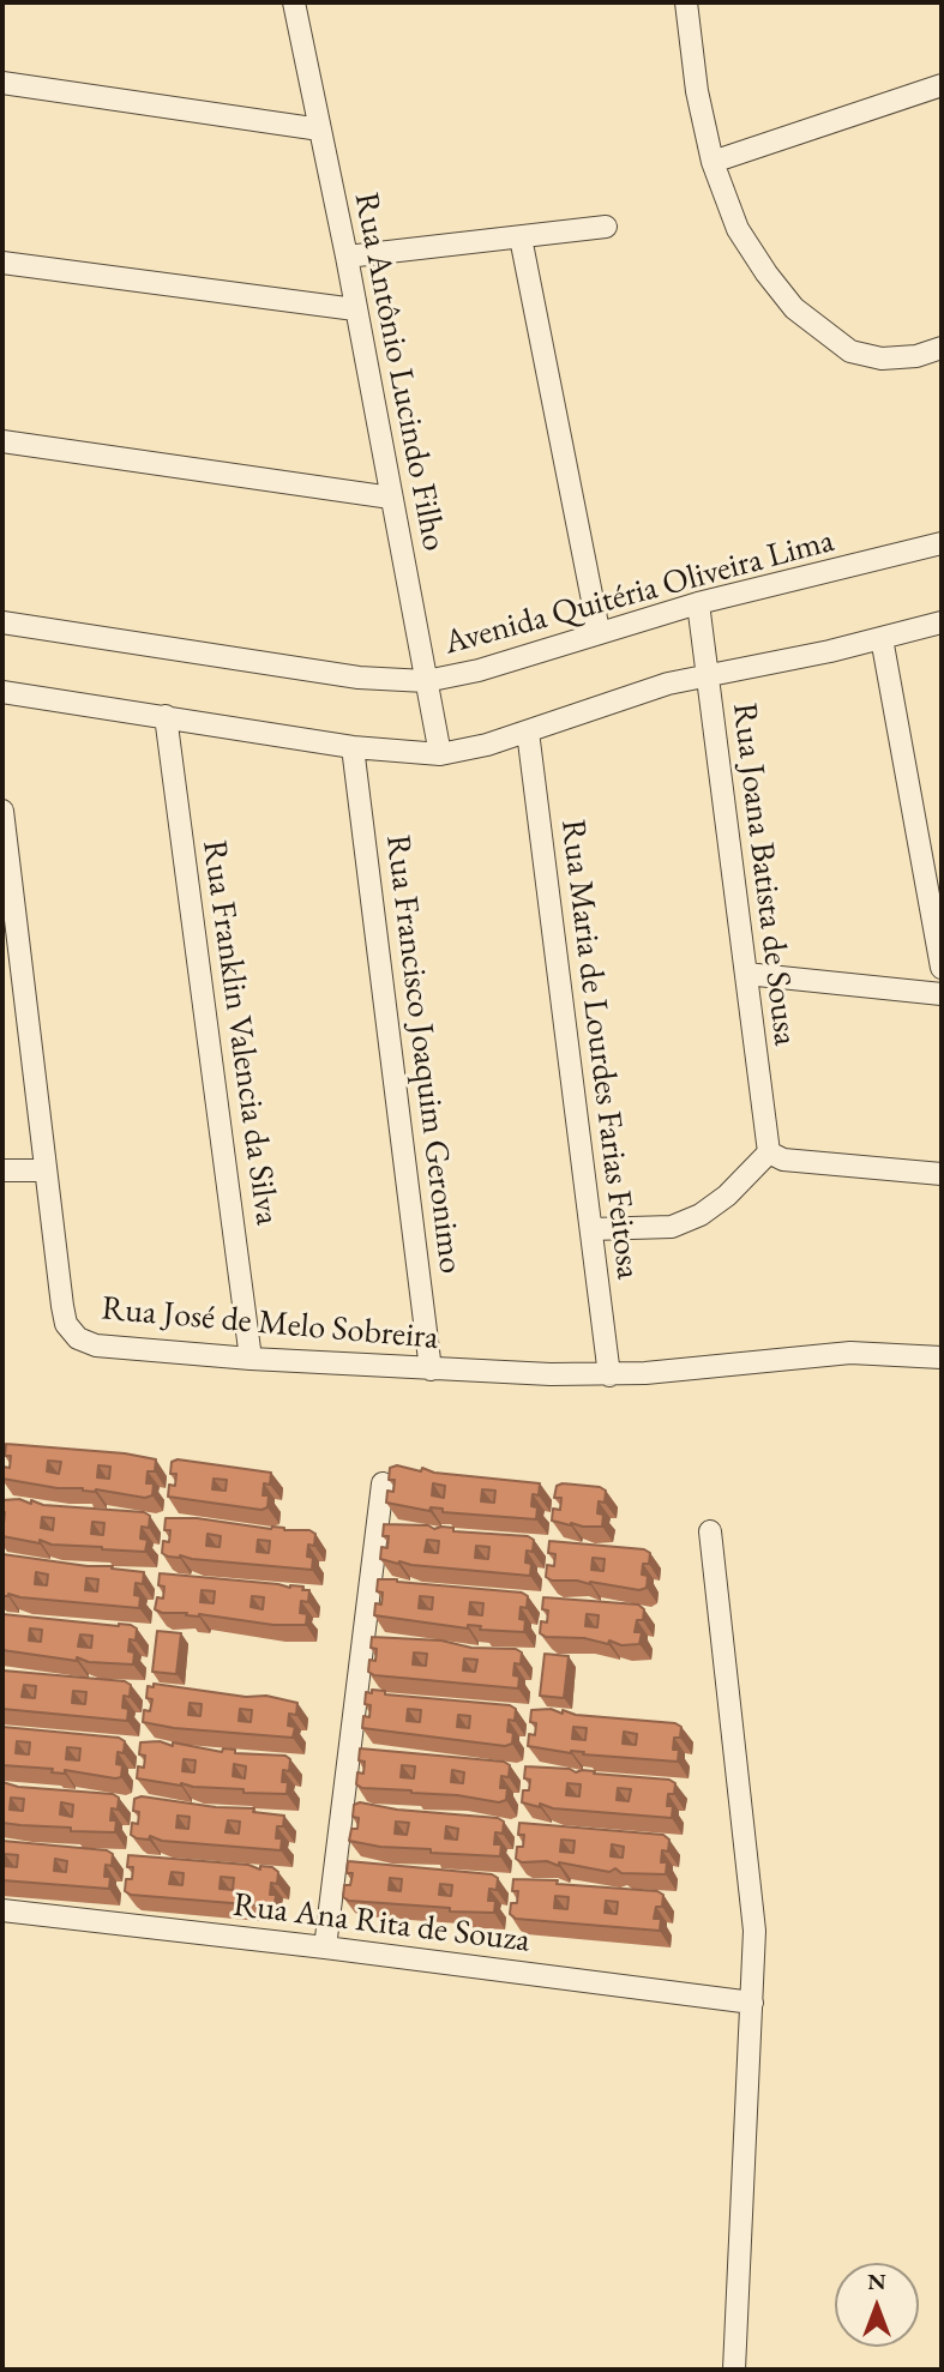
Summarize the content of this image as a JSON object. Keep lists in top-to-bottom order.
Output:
{
  "streets": {
    "street": [
      "Rua Antônio Lucindo Filho",
      "Avenida Quitéria Oliveira Lima",
      "Rua Joana Batista de Sousa",
      "Rua Franklin Valencia da Silva",
      "Rua Maria de Lourdes Farias Feitosa",
      "Rua Francisco Joaquim Geronimo",
      "Rua José de Melo Sobreira",
      "Rua Ana Rita de Souza"
    ]
  },
  "crossings": [
    ["Rua Antônio Lucindo Filho", "Avenida Quitéria Oliveira Lima"],
    ["Avenida Quitéria Oliveira Lima", "Rua Joana Batista de Sousa"],
    ["Rua Franklin Valencia da Silva", "Rua José de Melo Sobreira"],
    ["Rua Maria de Lourdes Farias Feitosa", "Rua José de Melo Sobreira"],
    ["Rua Francisco Joaquim Geronimo", "Rua José de Melo Sobreira"]
  ],
  "north": "top"
}
